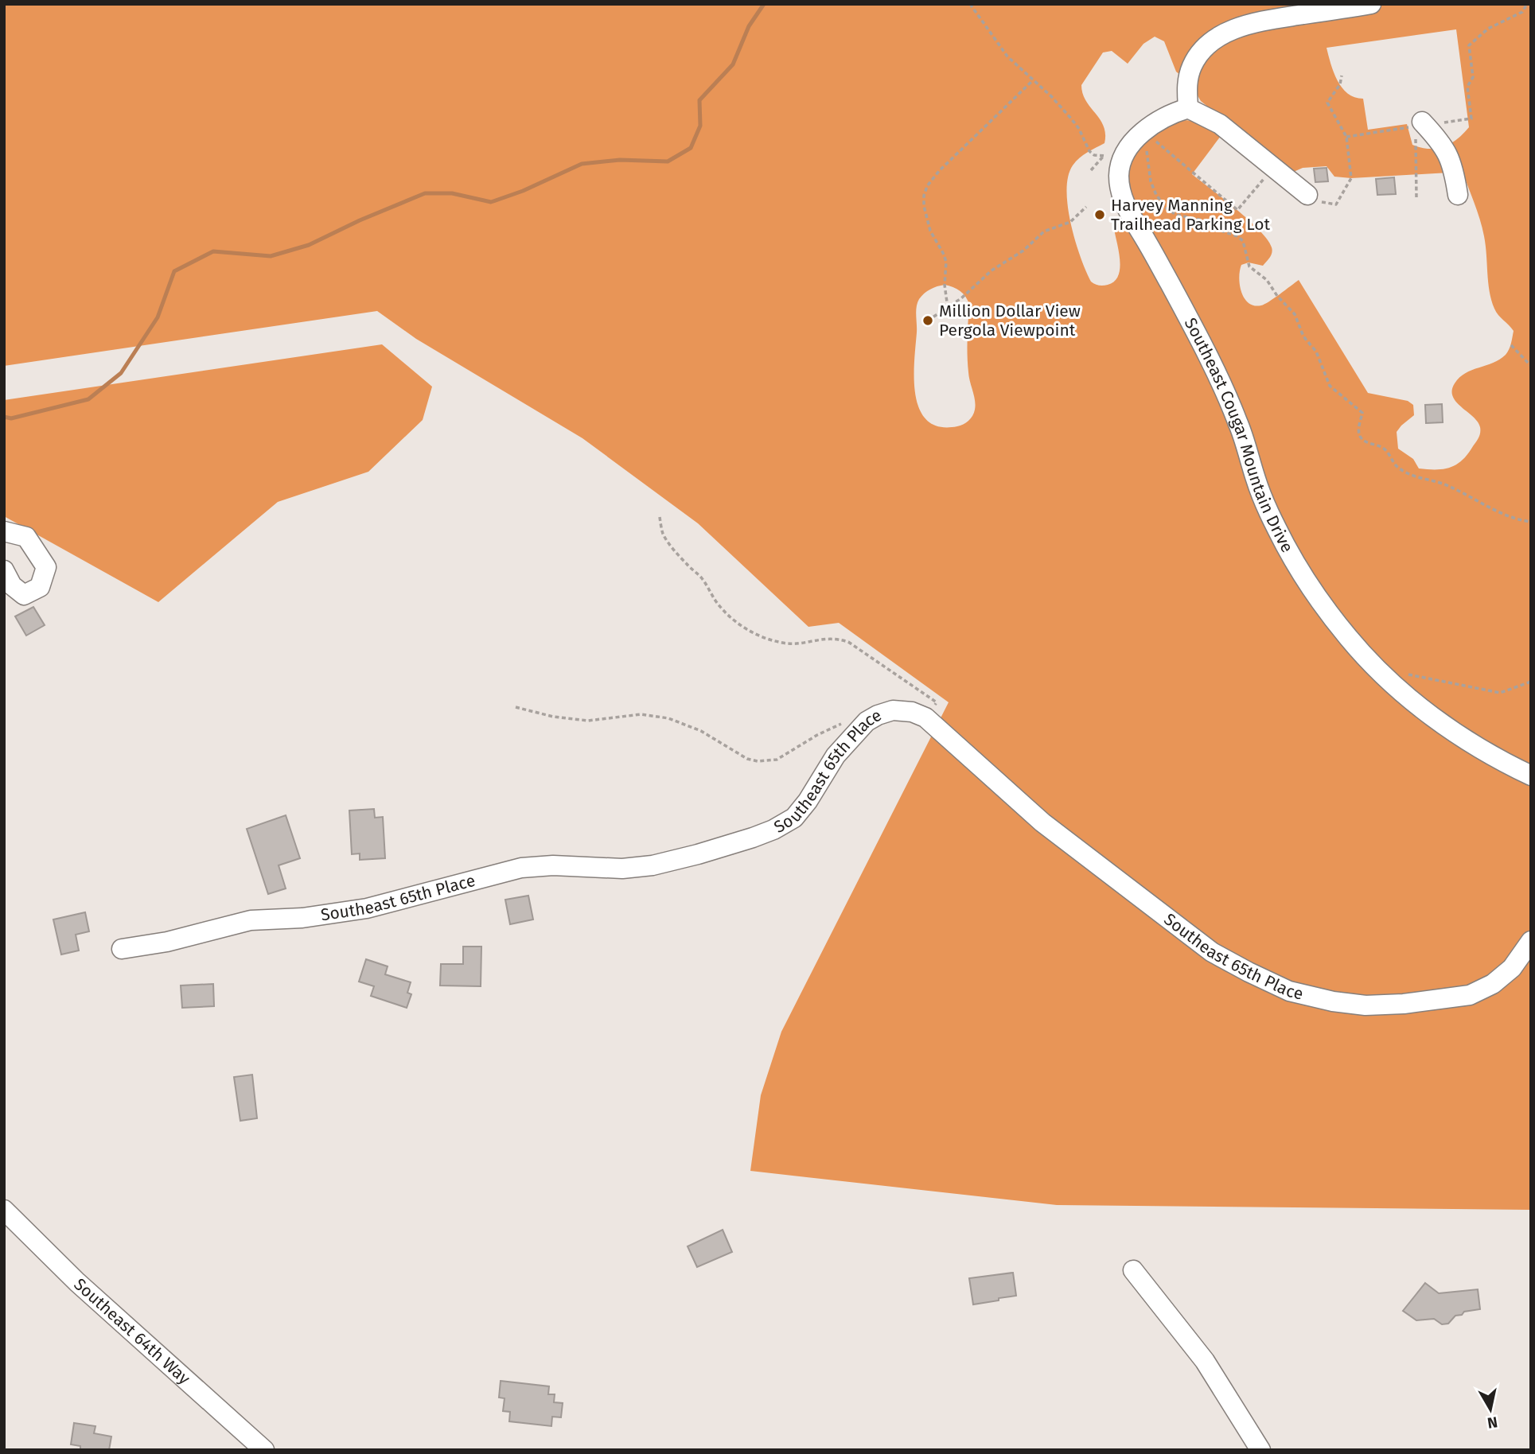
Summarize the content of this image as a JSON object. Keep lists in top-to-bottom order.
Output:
{
  "streets": {
    "street": ["Southeast Cougar Mountain Drive", "Southeast 65th Place", "Southeast 64th Way"]
  },
  "places": ["Harvey Manning Trailhead Parking Lot", "Million Dollar View Pergola Viewpoint"],
  "north": "bottom"
}
